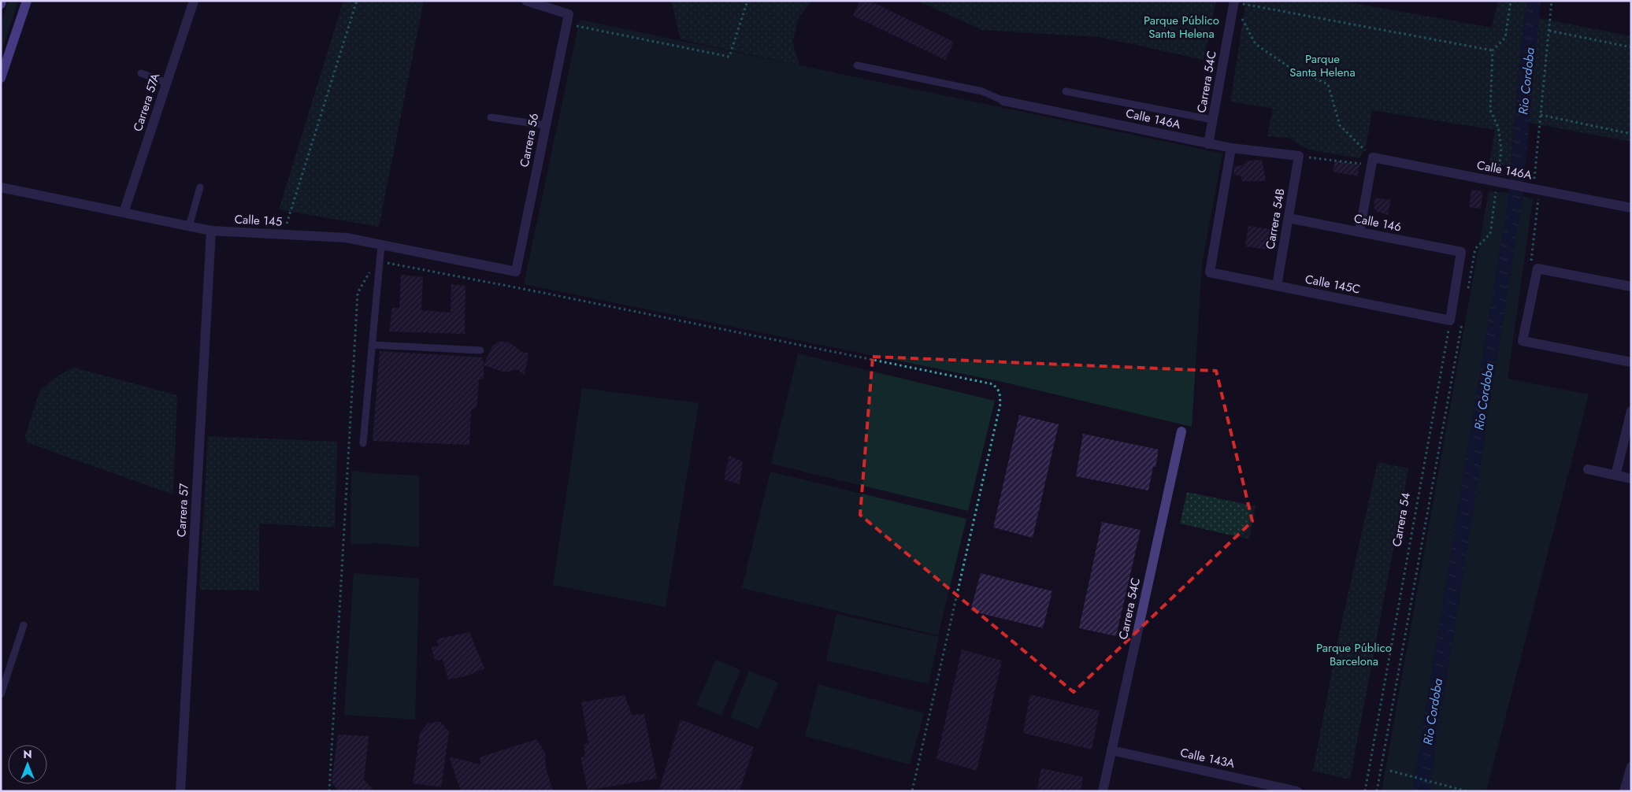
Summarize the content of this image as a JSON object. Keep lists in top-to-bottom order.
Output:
{
  "streets": {
    "street": [
      "Carrera 54C",
      "Carrera 57A",
      "Calle 146A",
      "Carrera 56",
      "Carrera 54B",
      "Calle 145",
      "Calle 146",
      "Calle 145C",
      "Carrera 57",
      "Calle 143A"
    ],
    "path": ["Carrera 54"]
  },
  "crossings": [
    ["Carrera 54C", "Calle 146A"],
    ["Carrera 54C", "Calle 143A"],
    ["Carrera 57A", "Calle 145"],
    ["Calle 146A", "Carrera 54B"],
    ["Calle 146A", "Calle 145C"],
    ["Carrera 56", "Calle 145"],
    ["Carrera 54B", "Calle 146"],
    ["Carrera 54B", "Calle 145C"],
    ["Calle 145", "Carrera 57"],
    ["Calle 146", "Calle 145C"],
    ["Calle 146", "Carrera 54"],
    ["Calle 145C", "Carrera 54"]
  ],
  "water": ["Rio Cordoba"],
  "parks": ["Parque Público Santa Helena", "Parque Santa Helena", "Parque Público Barcelona"],
  "north": "top"
}
